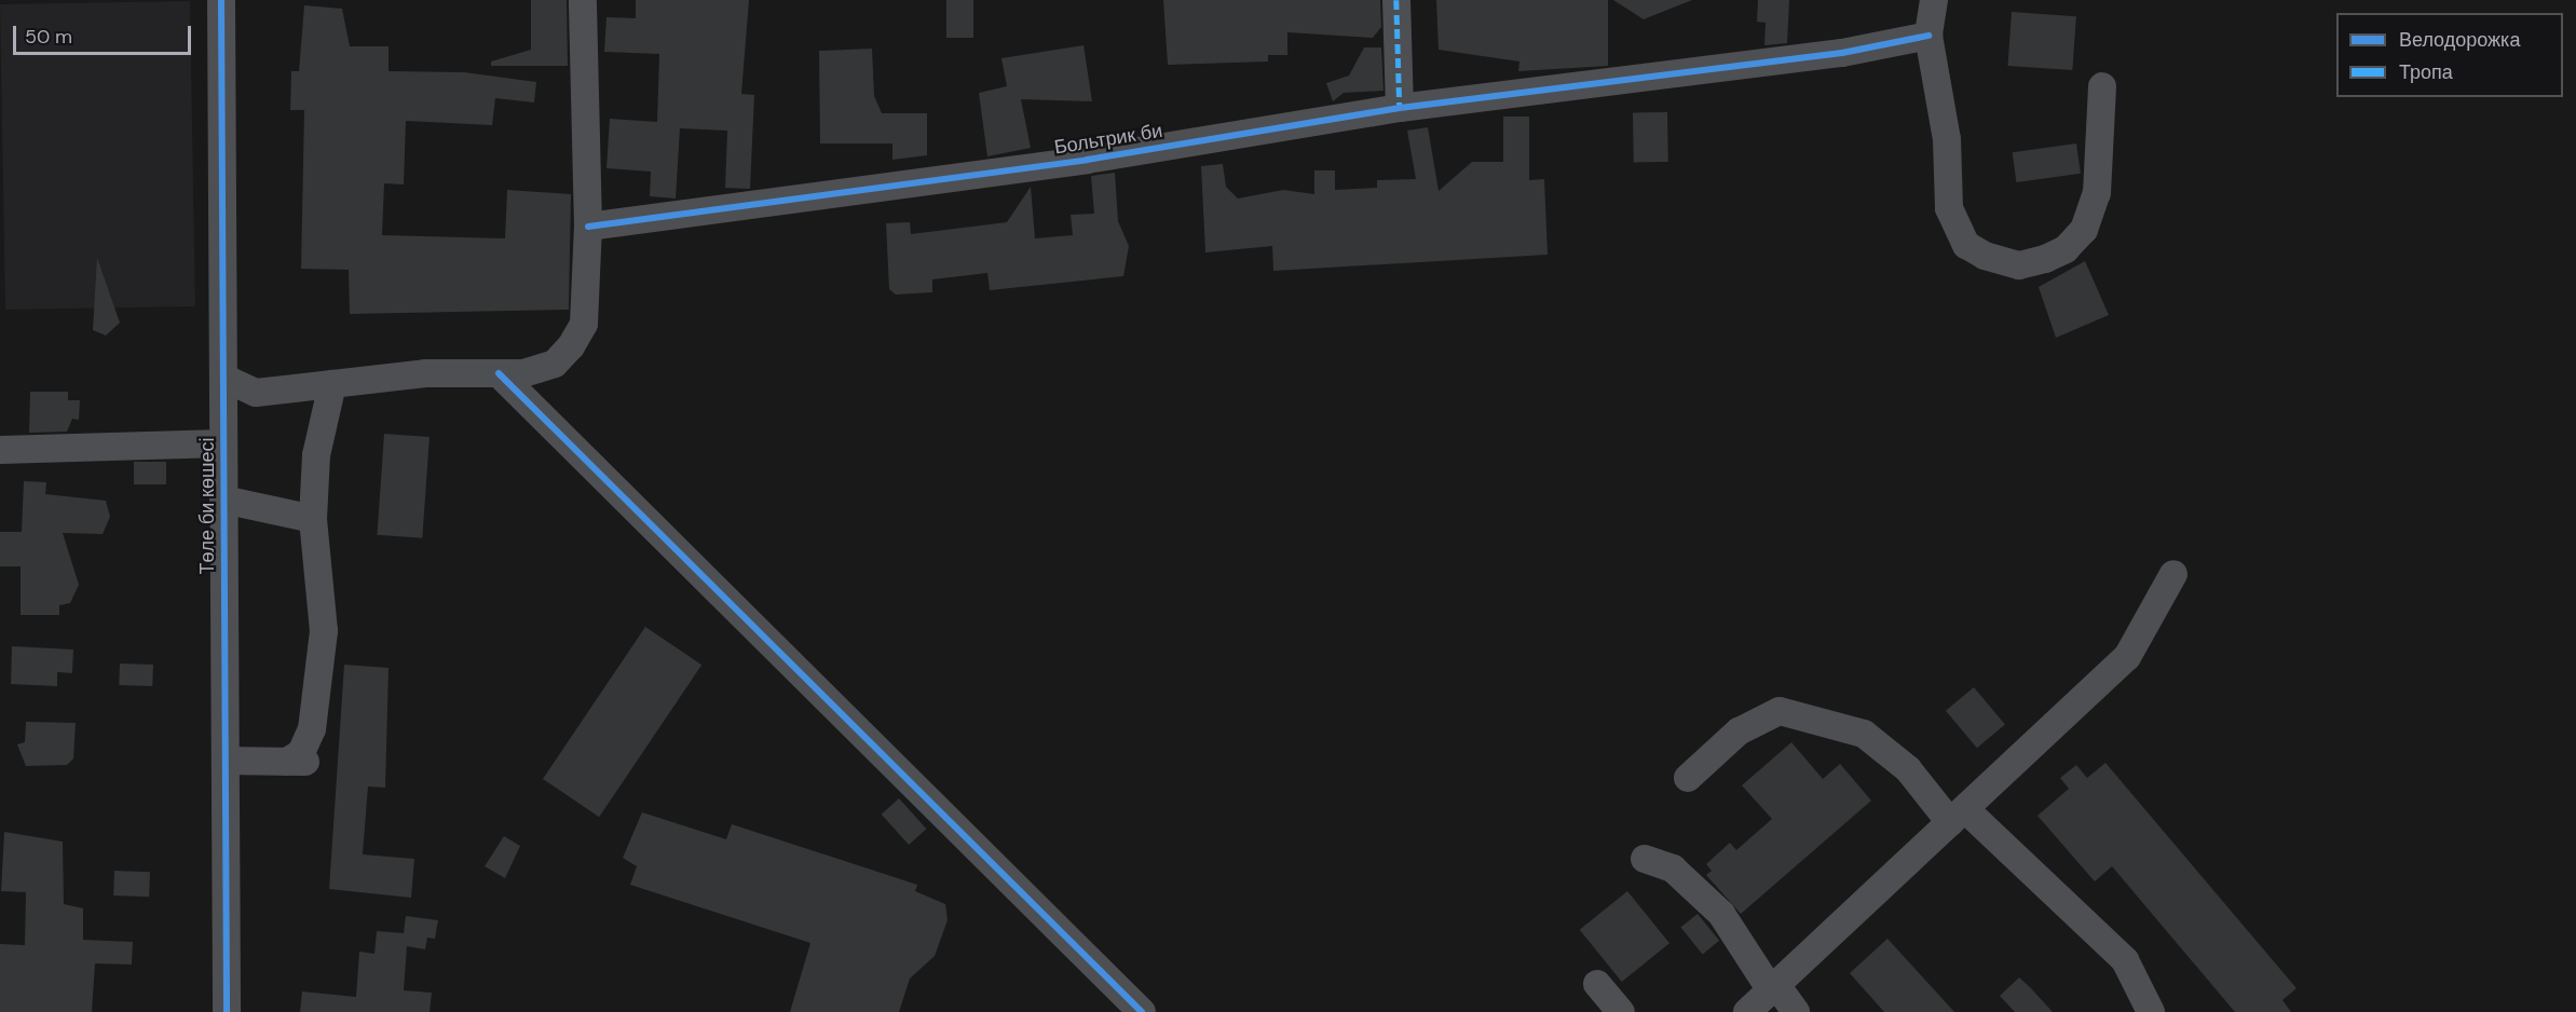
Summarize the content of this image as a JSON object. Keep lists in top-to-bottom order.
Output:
{
  "streets": {
    "street": ["Больтрик би", "Төле би көшесі"]
  },
  "legend": ["Велодорожка", "Тропа"],
  "scale_bar": "50 m"
}
